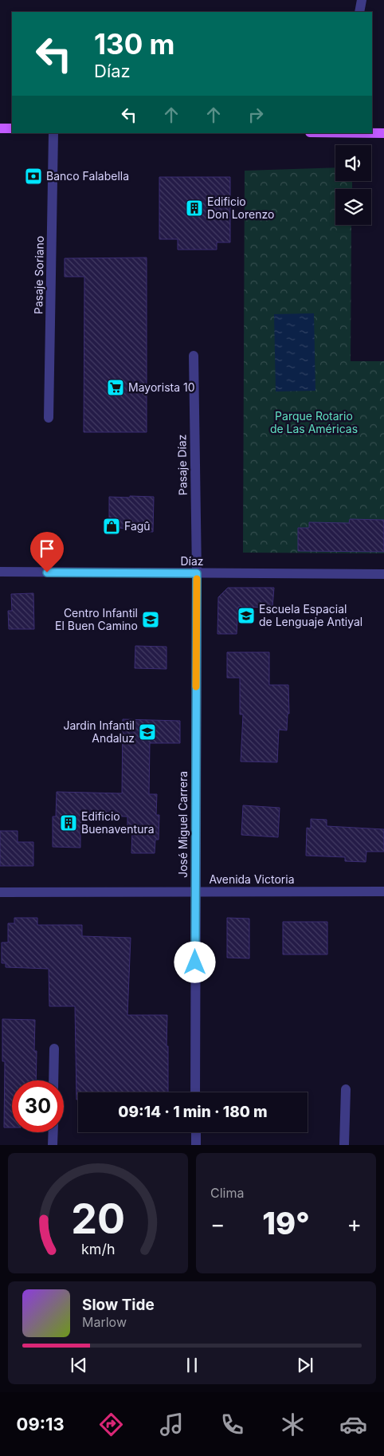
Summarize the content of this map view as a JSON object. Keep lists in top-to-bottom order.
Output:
{
  "streets": {
    "street": [
      "Pasaje Soriano",
      "Pasaje Díaz",
      "Díaz",
      "José Miguel Carrera",
      "Avenida Victoria"
    ]
  },
  "crossings": [
    ["Pasaje Díaz", "Díaz"],
    ["Pasaje Díaz", "José Miguel Carrera"],
    ["Díaz", "José Miguel Carrera"],
    ["José Miguel Carrera", "Avenida Victoria"]
  ],
  "parks": ["Parque Rotario de Las Américas"],
  "places": {
    "bank": ["Banco Falabella"],
    "building": ["Edificio Don Lorenzo", "Edificio Buenaventura"],
    "supermarket": ["Mayorista 10"],
    "shop": ["Fagû"],
    "school or university": ["Escuela Espacial de Lenguaje Antiyal", "Centro Infantil El Buen Camino", "Jardin Infantil Andaluz"]
  },
  "page": {
    "turn": ["130 m", "Díaz"],
    "limit": "30",
    "trip": "09:14 · 1 min · 180 m",
    "tile": "Clima",
    "heat": ["−", "19°", "+"],
    "song": ["Slow Tide", "Marlow"],
    "tabs": "09:13",
    "gauge": ["20", "km/h"]
  }
}
